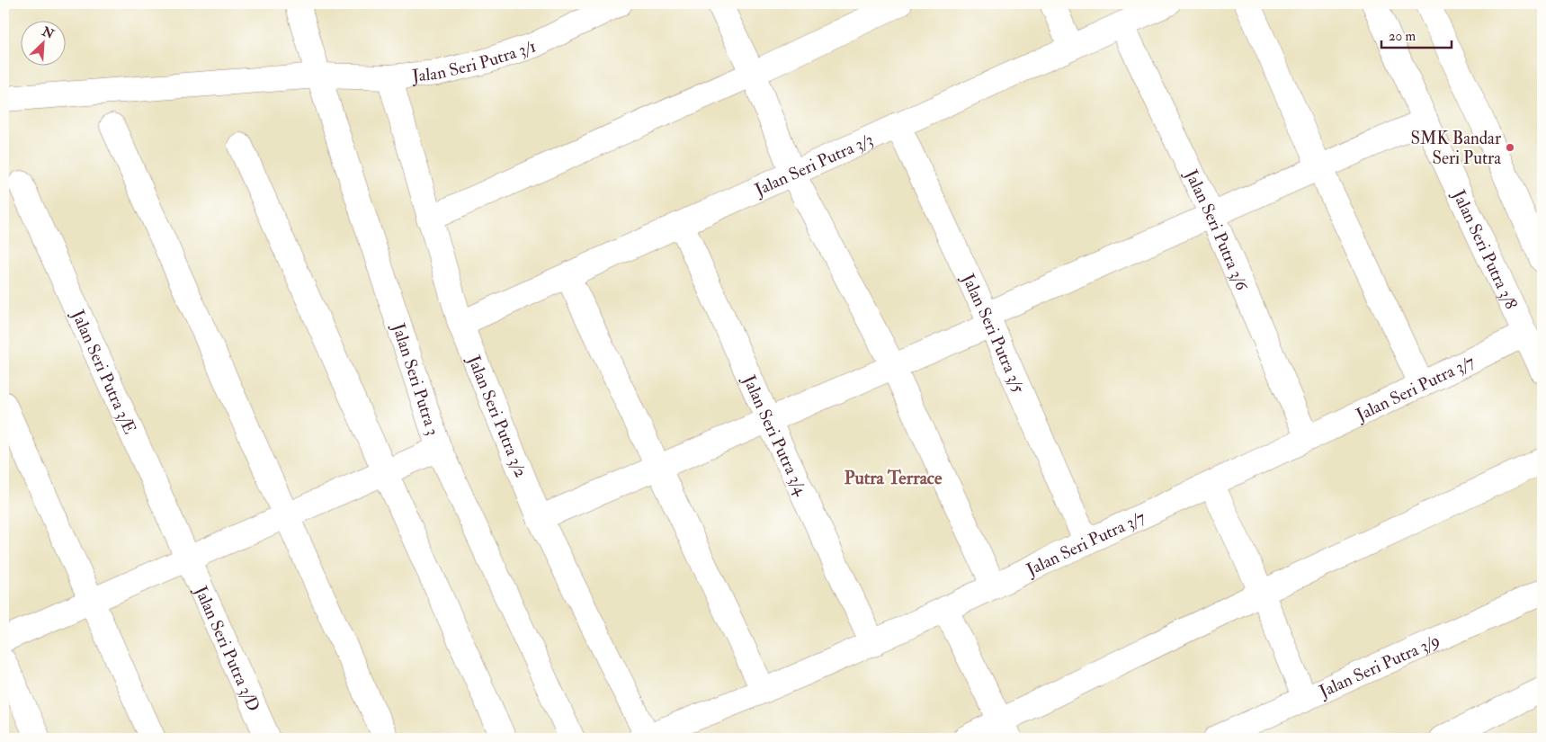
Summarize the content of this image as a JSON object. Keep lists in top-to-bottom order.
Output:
{
  "streets": {
    "street": [
      "Jalan Seri Putra 3/1",
      "Jalan Seri Putra 3/3",
      "Jalan Seri Putra 3/6",
      "Jalan Seri Putra 3/8",
      "Jalan Seri Putra 3/5",
      "Jalan Seri Putra 3/E",
      "Jalan Seri Putra 3",
      "Jalan Seri Putra 3/7",
      "Jalan Seri Putra 3/2",
      "Jalan Seri Putra 3/4",
      "Jalan Seri Putra 3/D",
      "Jalan Seri Putra 3/9"
    ]
  },
  "crossings": [
    ["Jalan Seri Putra 3/1", "Jalan Seri Putra 3"],
    ["Jalan Seri Putra 3/1", "Jalan Seri Putra 3/2"],
    ["Jalan Seri Putra 3/3", "Jalan Seri Putra 3/6"],
    ["Jalan Seri Putra 3/3", "Jalan Seri Putra 3/5"],
    ["Jalan Seri Putra 3/3", "Jalan Seri Putra 3/2"],
    ["Jalan Seri Putra 3/3", "Jalan Seri Putra 3/4"],
    ["Jalan Seri Putra 3/6", "Jalan Seri Putra 3/7"],
    ["Jalan Seri Putra 3/8", "Jalan Seri Putra 3/7"],
    ["Jalan Seri Putra 3/5", "Jalan Seri Putra 3/7"],
    ["Jalan Seri Putra 3/E", "Jalan Seri Putra 3/D"],
    ["Jalan Seri Putra 3/7", "Jalan Seri Putra 3/2"],
    ["Jalan Seri Putra 3/7", "Jalan Seri Putra 3/4"]
  ],
  "districts": ["Putra Terrace"],
  "places": ["SMK Bandar Seri Putra"],
  "scale_bar": "20 m",
  "north": "top right"
}
